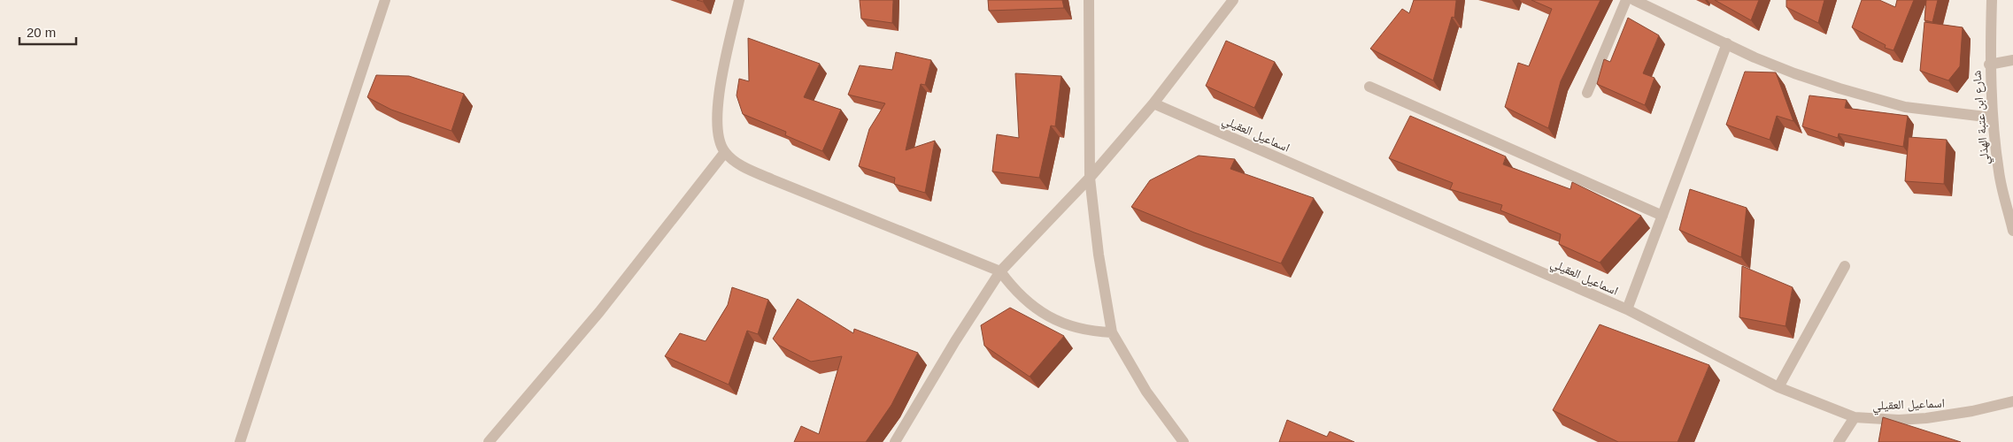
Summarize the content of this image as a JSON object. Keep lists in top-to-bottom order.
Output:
{
  "streets": {
    "street": ["شارع ابن عتبة الهذلي", "اسماعيل العقيلي"]
  },
  "scale_bar": "20 m"
}
